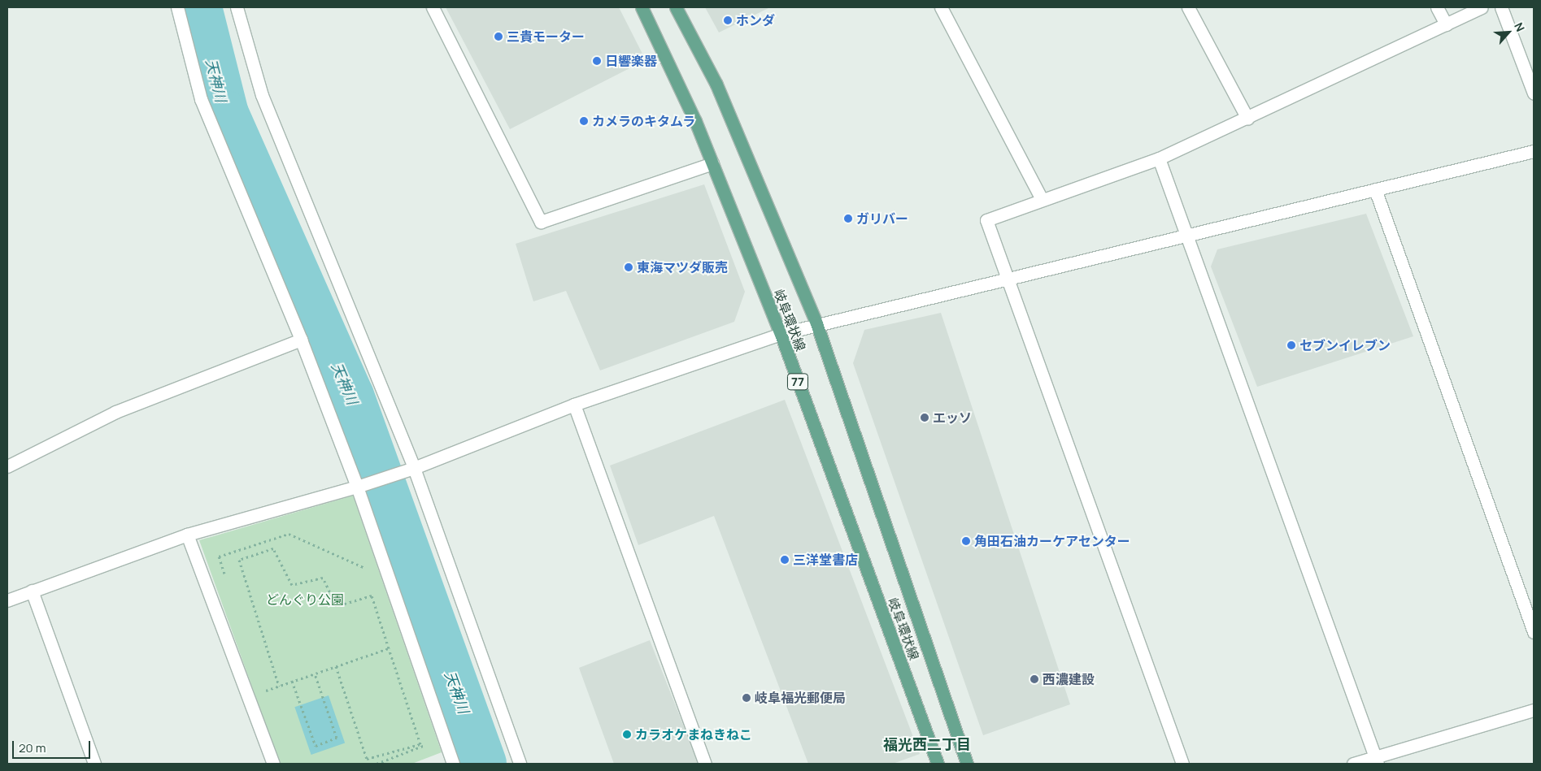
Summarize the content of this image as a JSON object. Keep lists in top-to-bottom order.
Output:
{
  "streets": {
    "main road": ["岐阜環状線", "77"]
  },
  "districts": ["福光西二丁目"],
  "water": ["天神川"],
  "parks": ["どんぐり公園"],
  "places": [
    "ホンダ",
    "三貴モーター",
    "日響楽器",
    "カメラのキタムラ",
    "ガリバー",
    "東海マツダ販売",
    "セブンイレブン",
    "エッソ",
    "角田石油カーケアセンター",
    "三洋堂書店",
    "西濃建設",
    "岐阜福光郵便局",
    "カラオケまねきねこ"
  ],
  "scale_bar": "20 m",
  "north": "top right"
}
